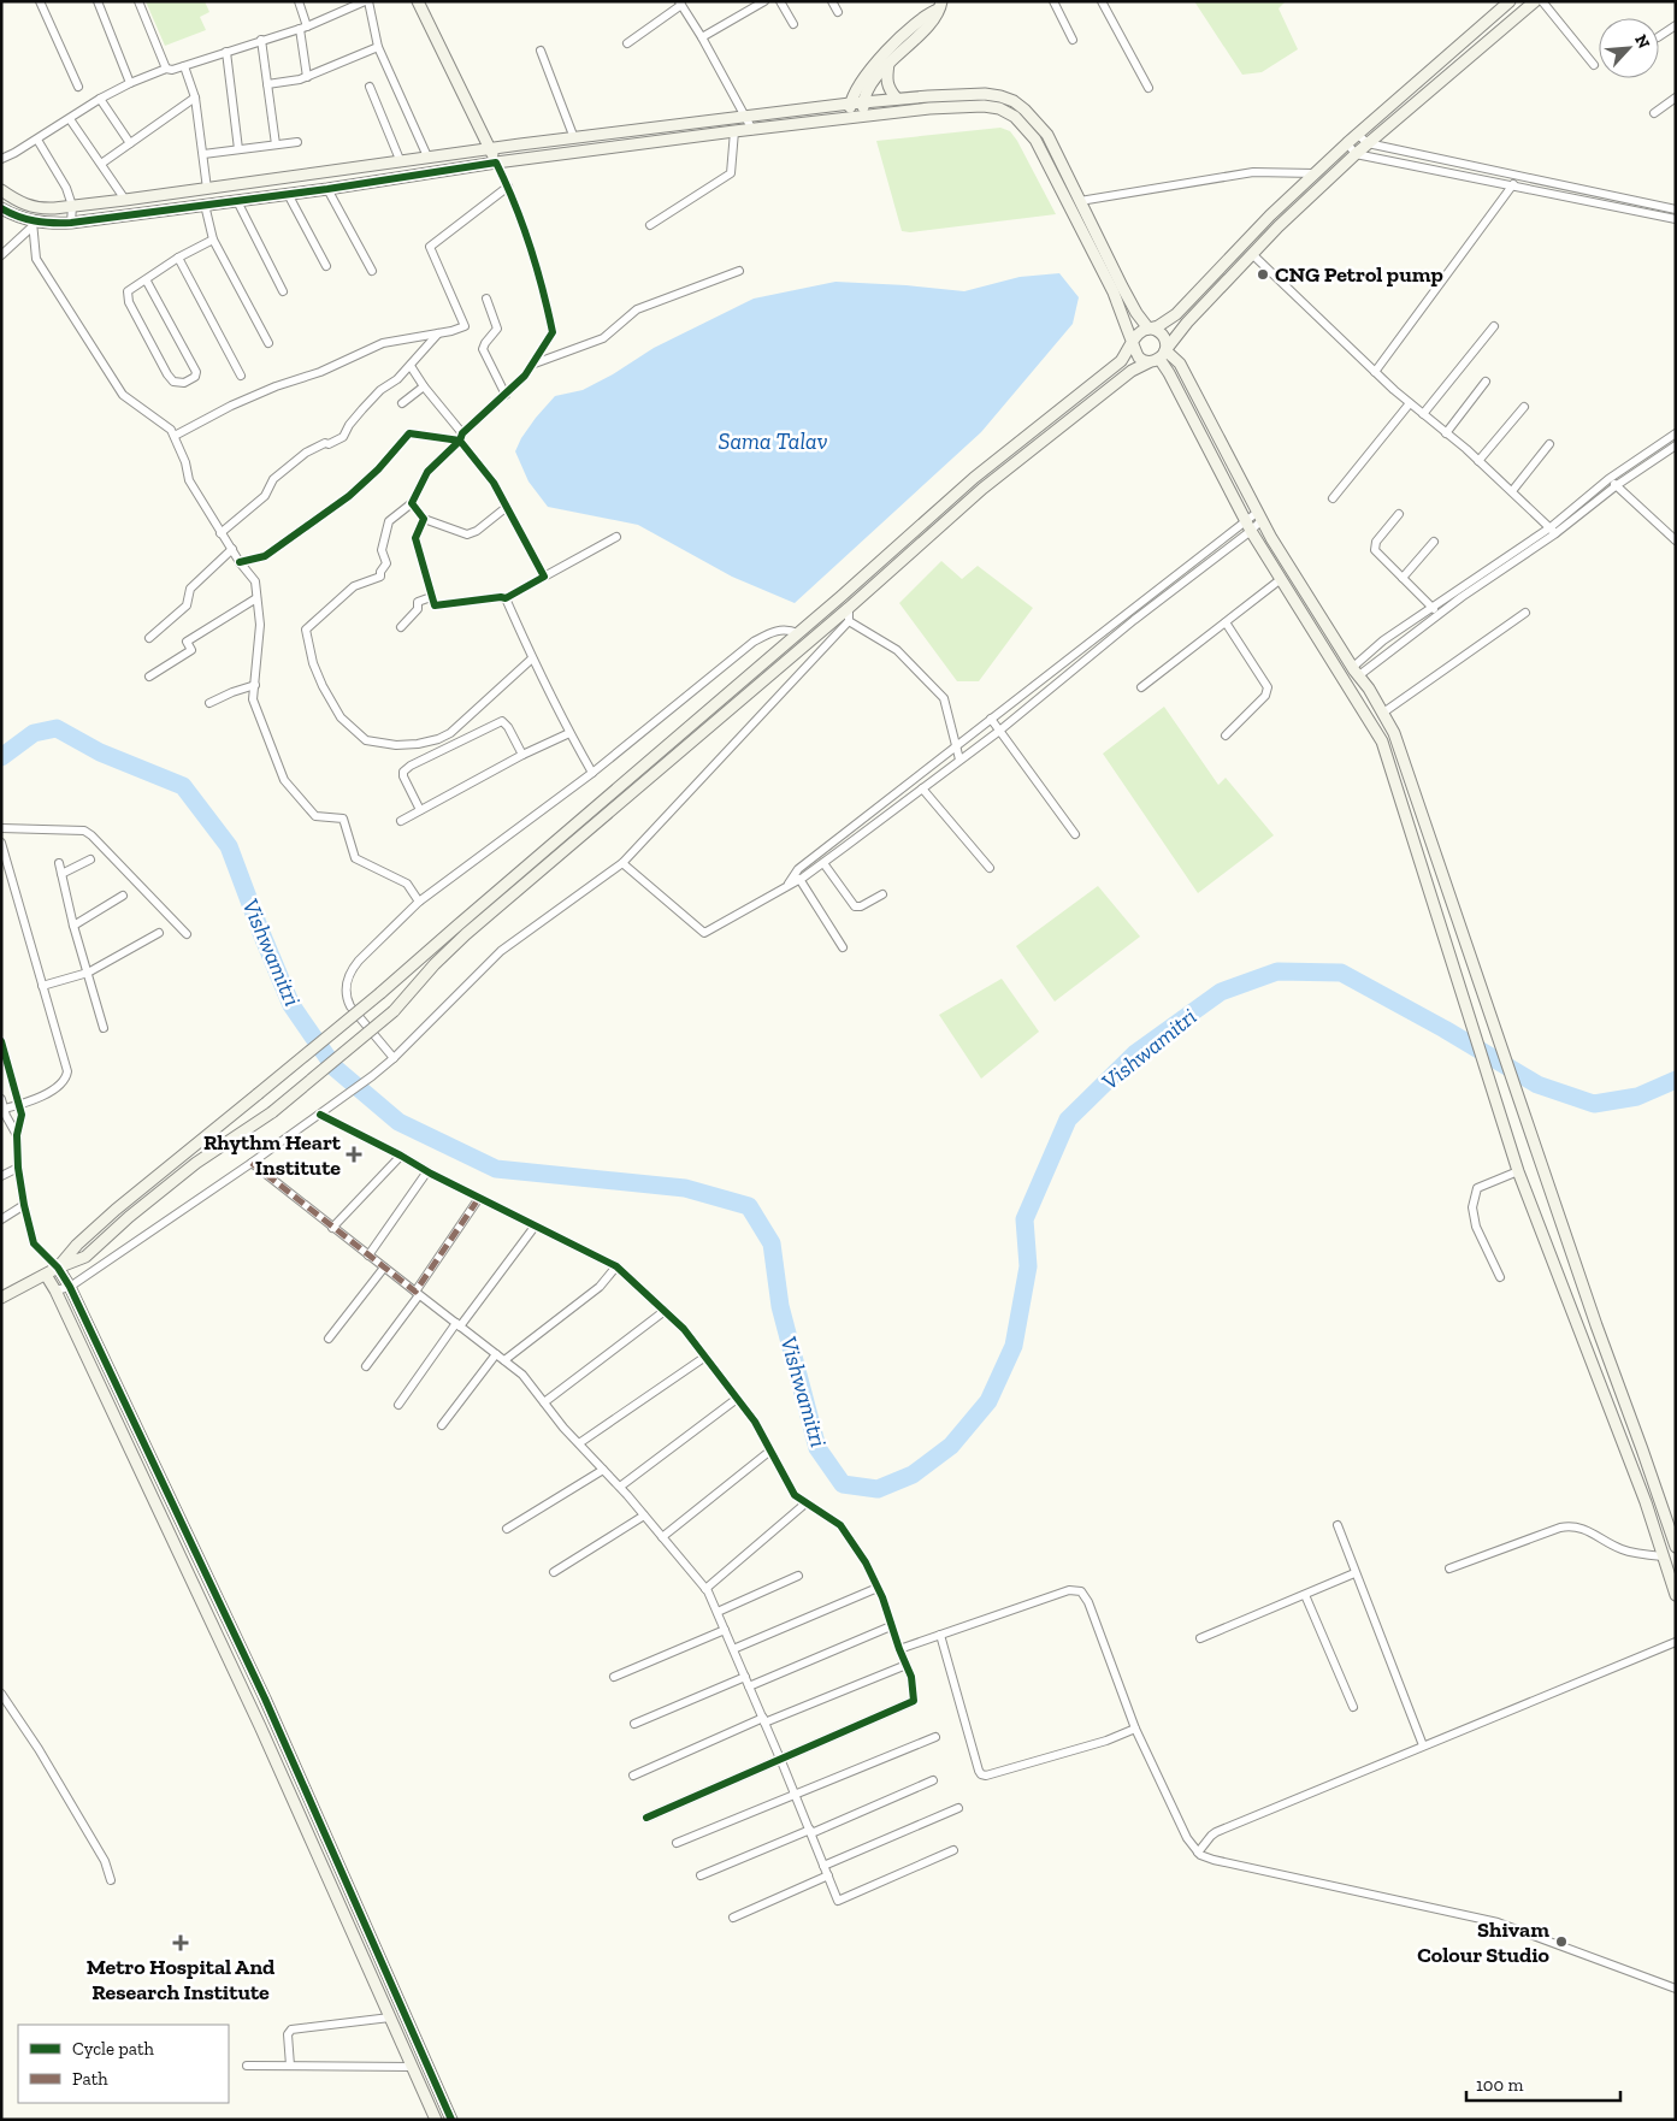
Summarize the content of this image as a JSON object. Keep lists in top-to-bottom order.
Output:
{
  "water": ["Sama Talav", "Vishwamitri"],
  "places": {
    "other": ["CNG Petrol pump", "Shivam Colour Studio"],
    "health": ["Rhythm Heart Institute", "Metro Hospital And Research Institute"]
  },
  "legend": ["Cycle path", "Path"],
  "scale_bar": "100 m",
  "north": "top right"
}
